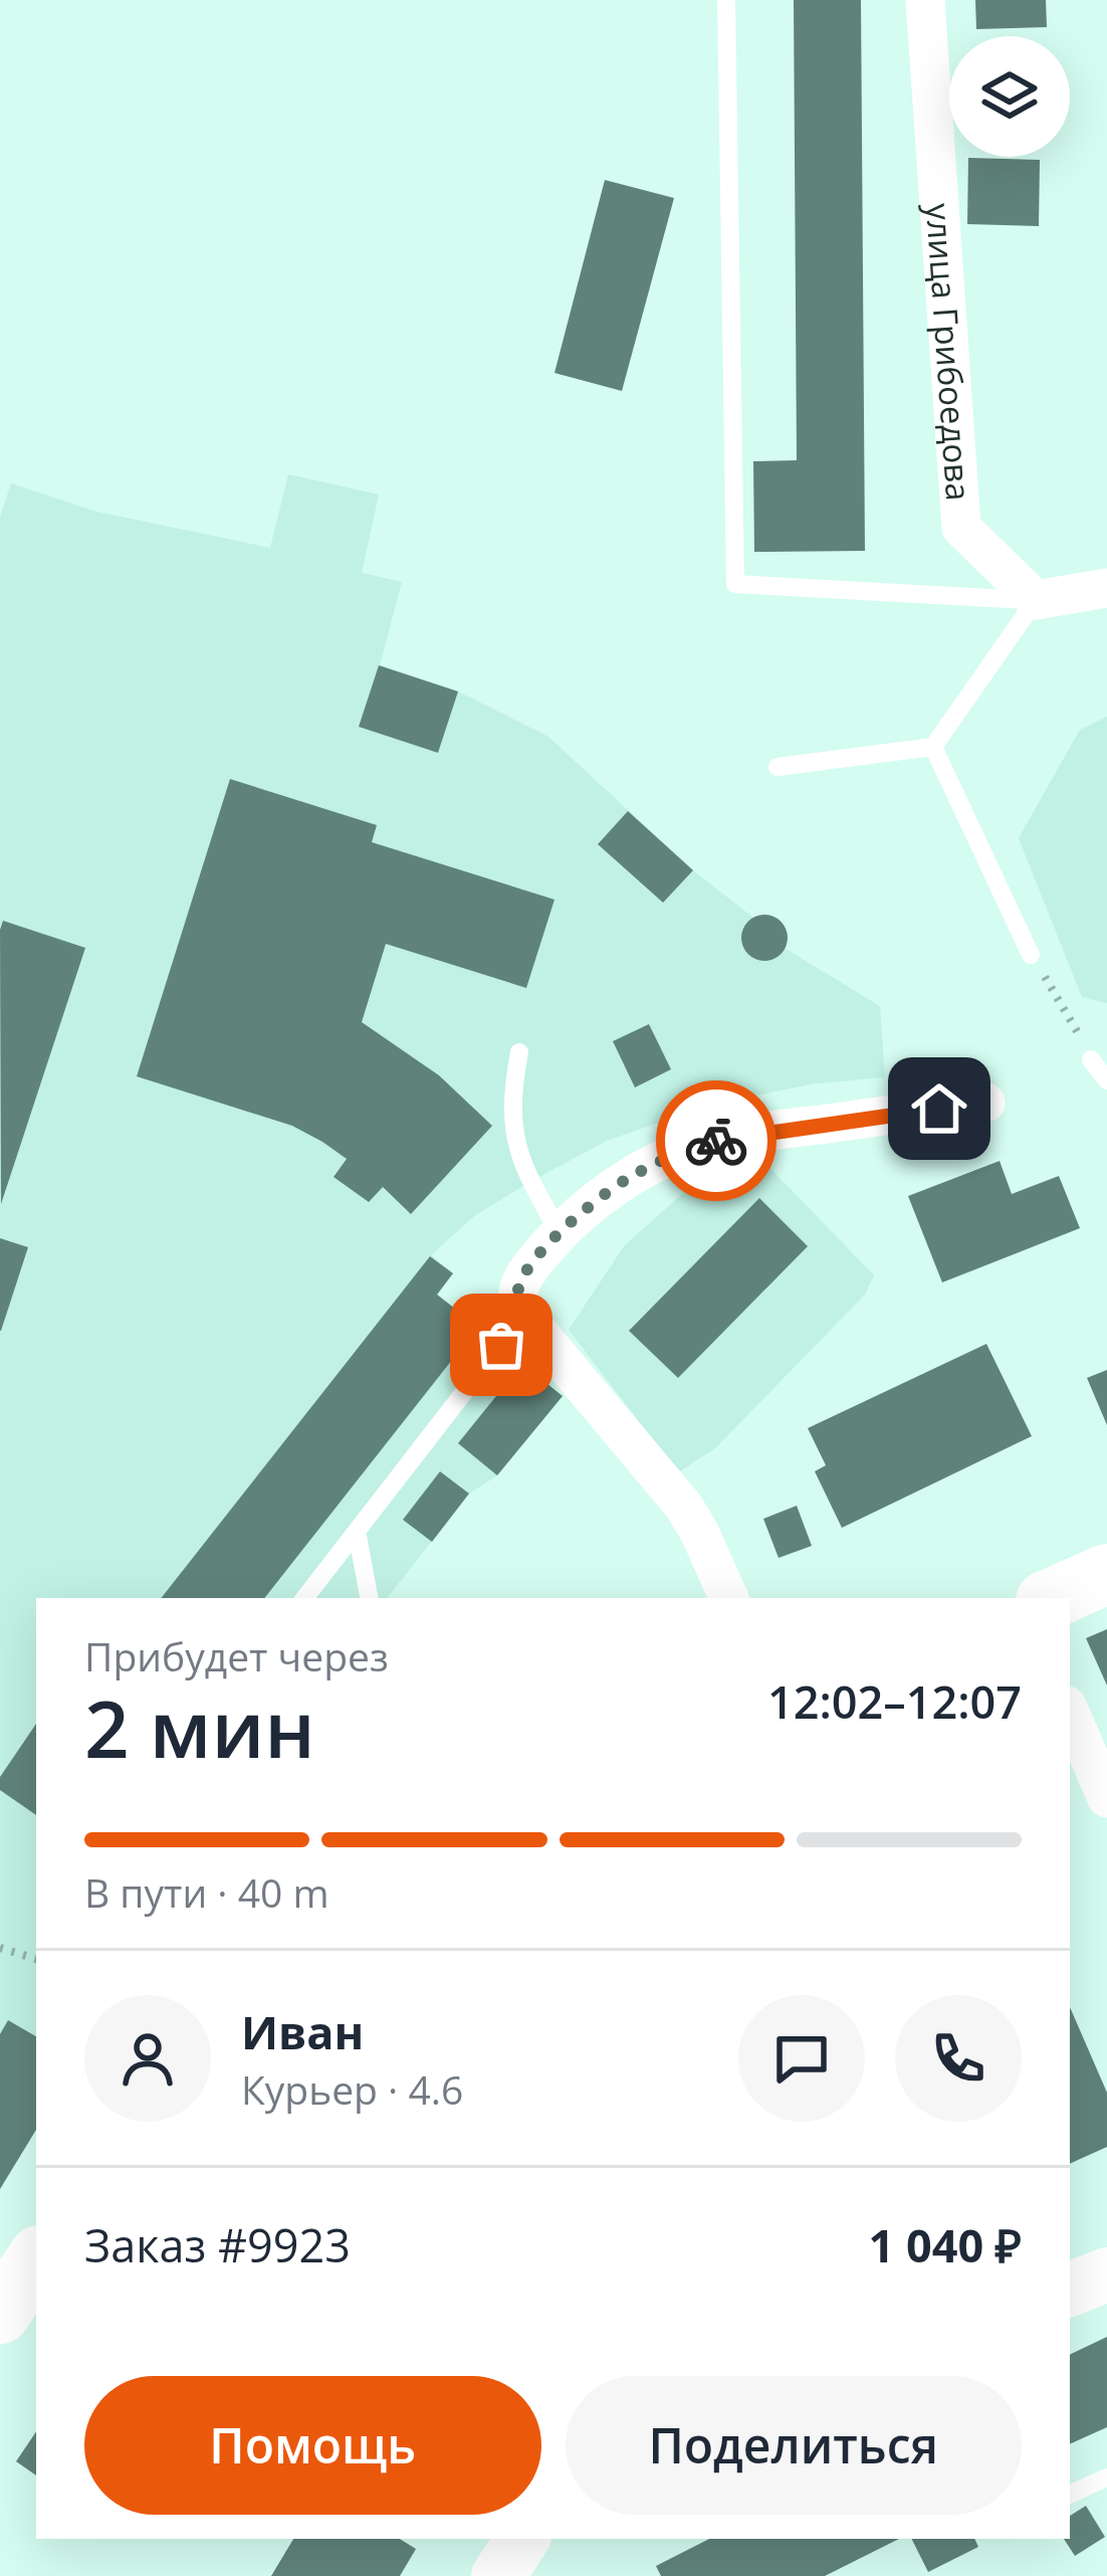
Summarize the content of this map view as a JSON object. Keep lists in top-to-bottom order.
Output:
{
  "streets": {
    "street": ["улица Грибоедова"]
  },
  "page": {
    "heading": ["2 мин", "Прибудет через", "12:02–12:07"],
    "panel": [
      "Иван",
      "Курьер · 4.6",
      "Заказ #9923",
      "1 040 ₽"
    ],
    "bar": "В пути · 40 m",
    "buttons": ["Помощь", "Поделиться"]
  }
}
